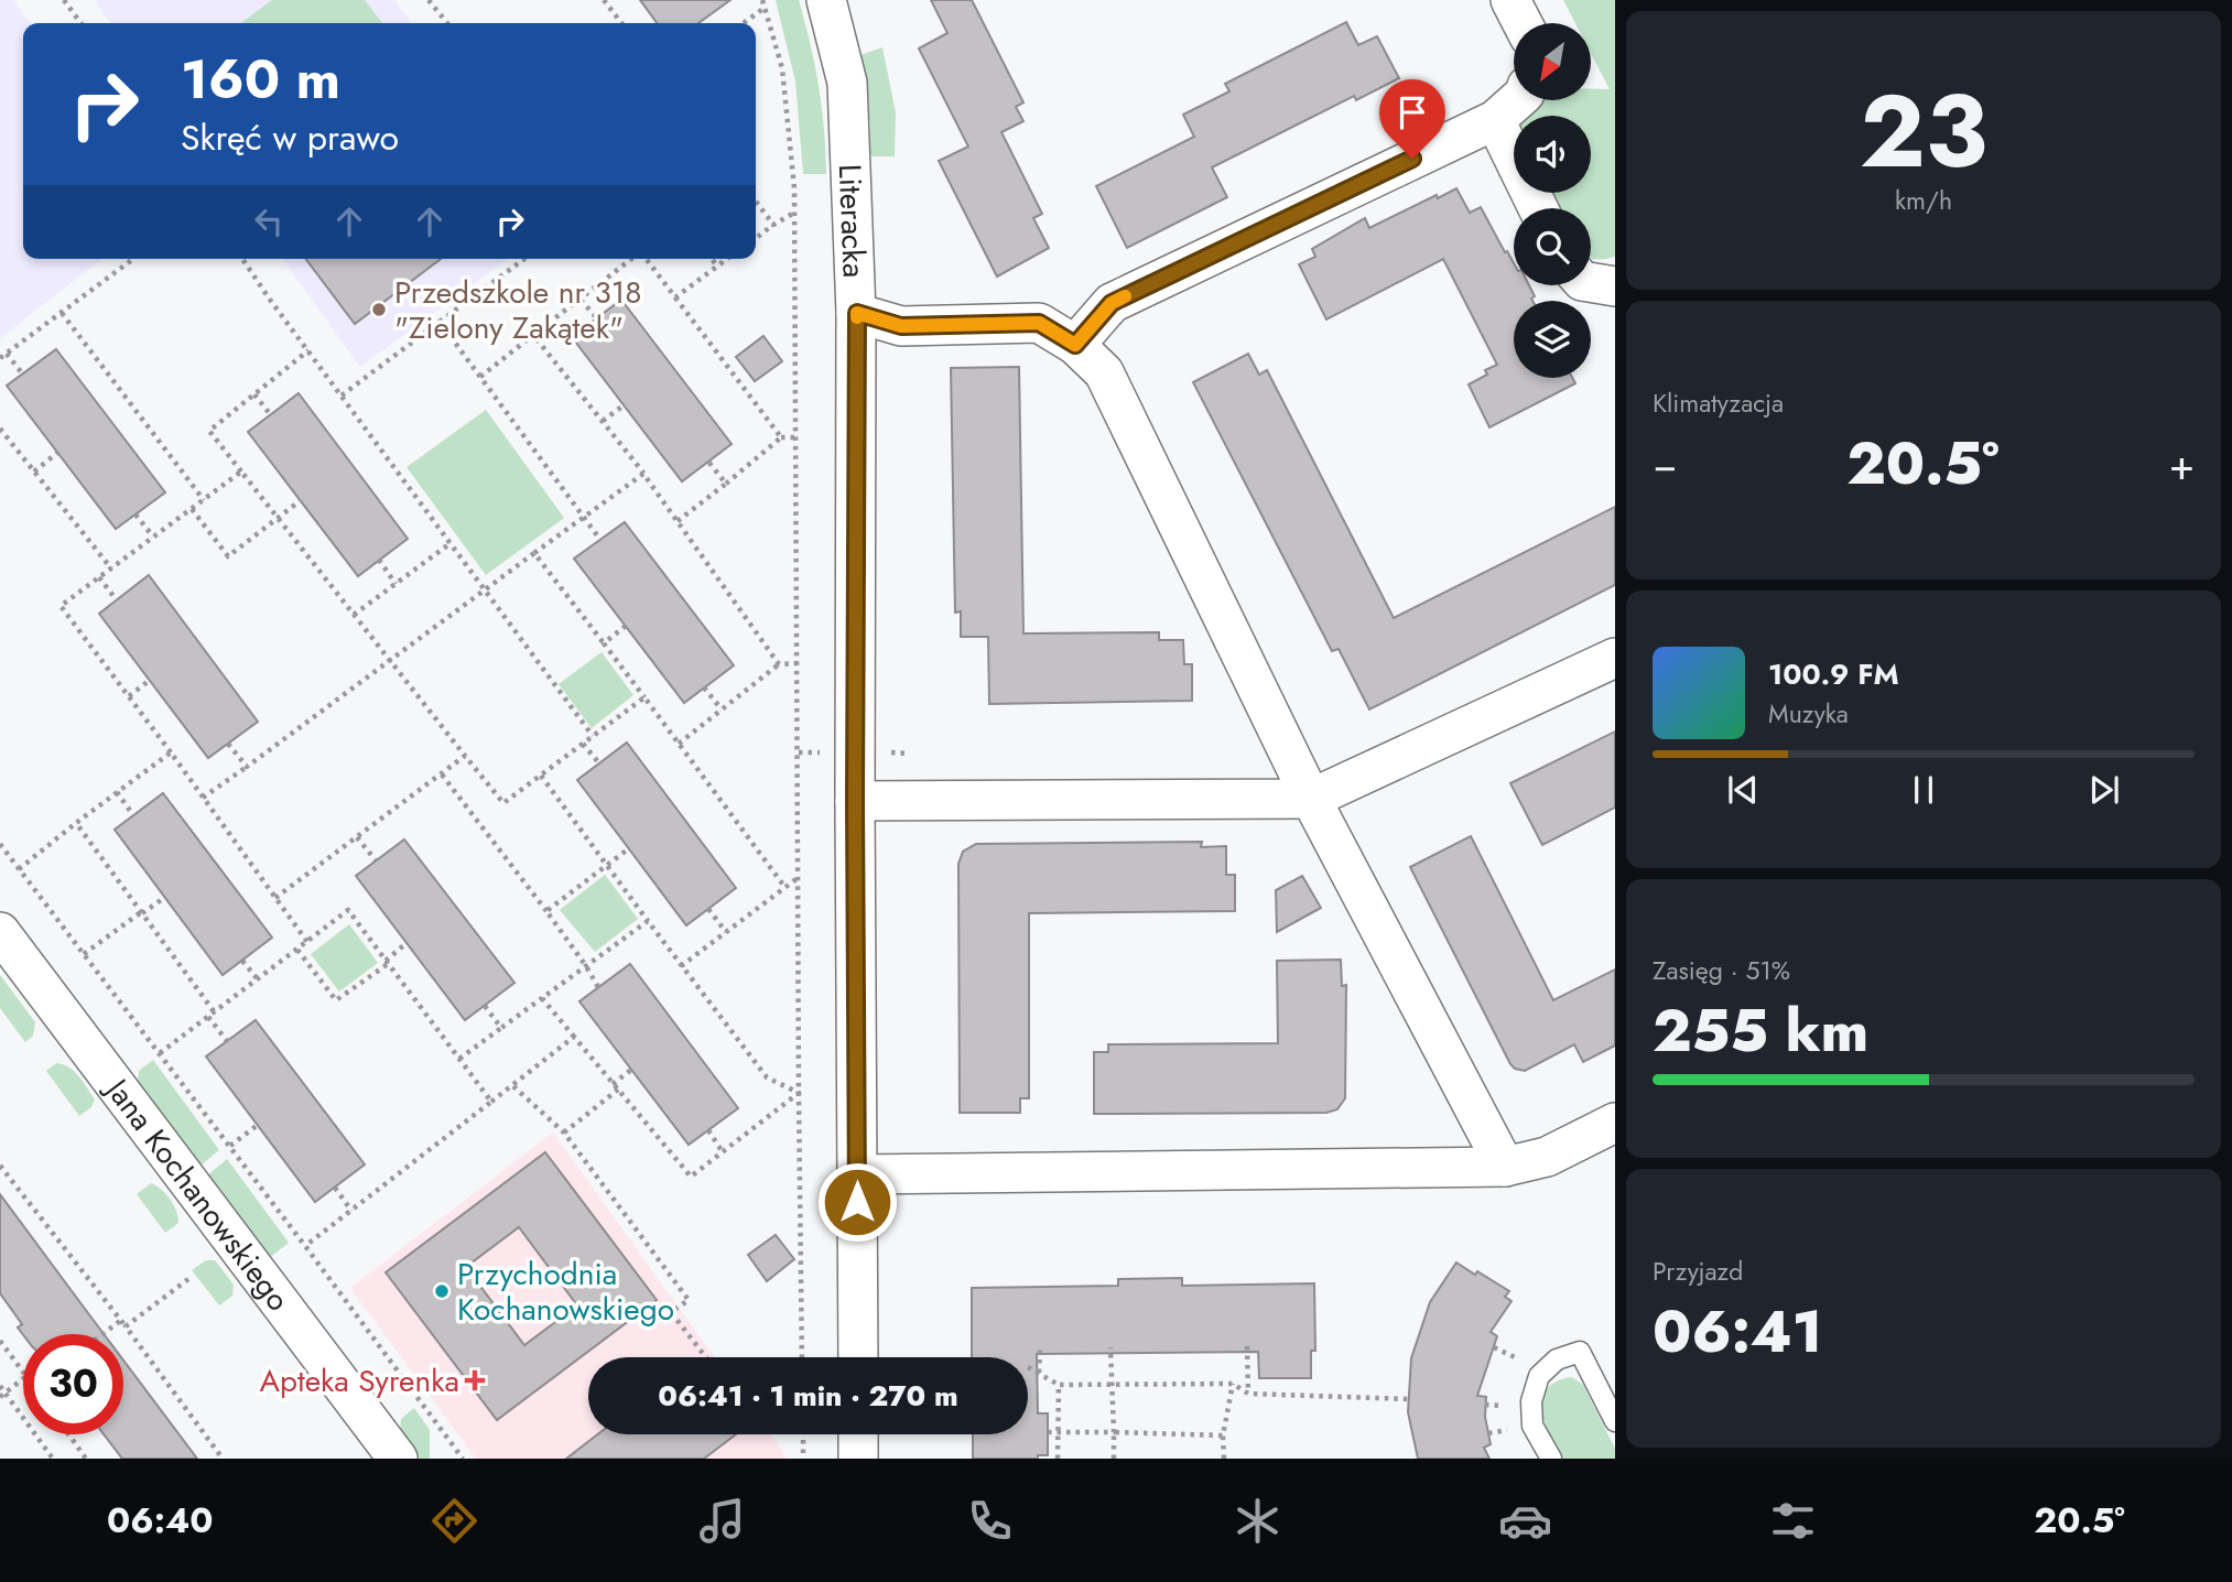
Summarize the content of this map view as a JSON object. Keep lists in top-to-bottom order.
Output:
{
  "streets": {
    "street": ["Literacka", "Jana Kochanowskiego"]
  },
  "places": {
    "other": ["Przedszkole nr 318 \"Zielony Zakątek\"", "Przychodnia Kochanowskiego"],
    "health": ["Apteka Syrenka"]
  },
  "north": "bottom left",
  "page": {
    "tile": [
      ["23", "km/h"],
      "Klimatyzacja",
      ["Zasięg · 51%", "255 km"],
      ["Przyjazd", "06:41"]
    ],
    "turn": ["160 m", "Skręć w prawo"],
    "heat": ["−", "20.5°", "+"],
    "song": ["100.9 FM", "Muzyka"],
    "limit": "30",
    "trip": "06:41 · 1 min · 270 m",
    "tabs": ["06:40", "20.5°"]
  }
}
